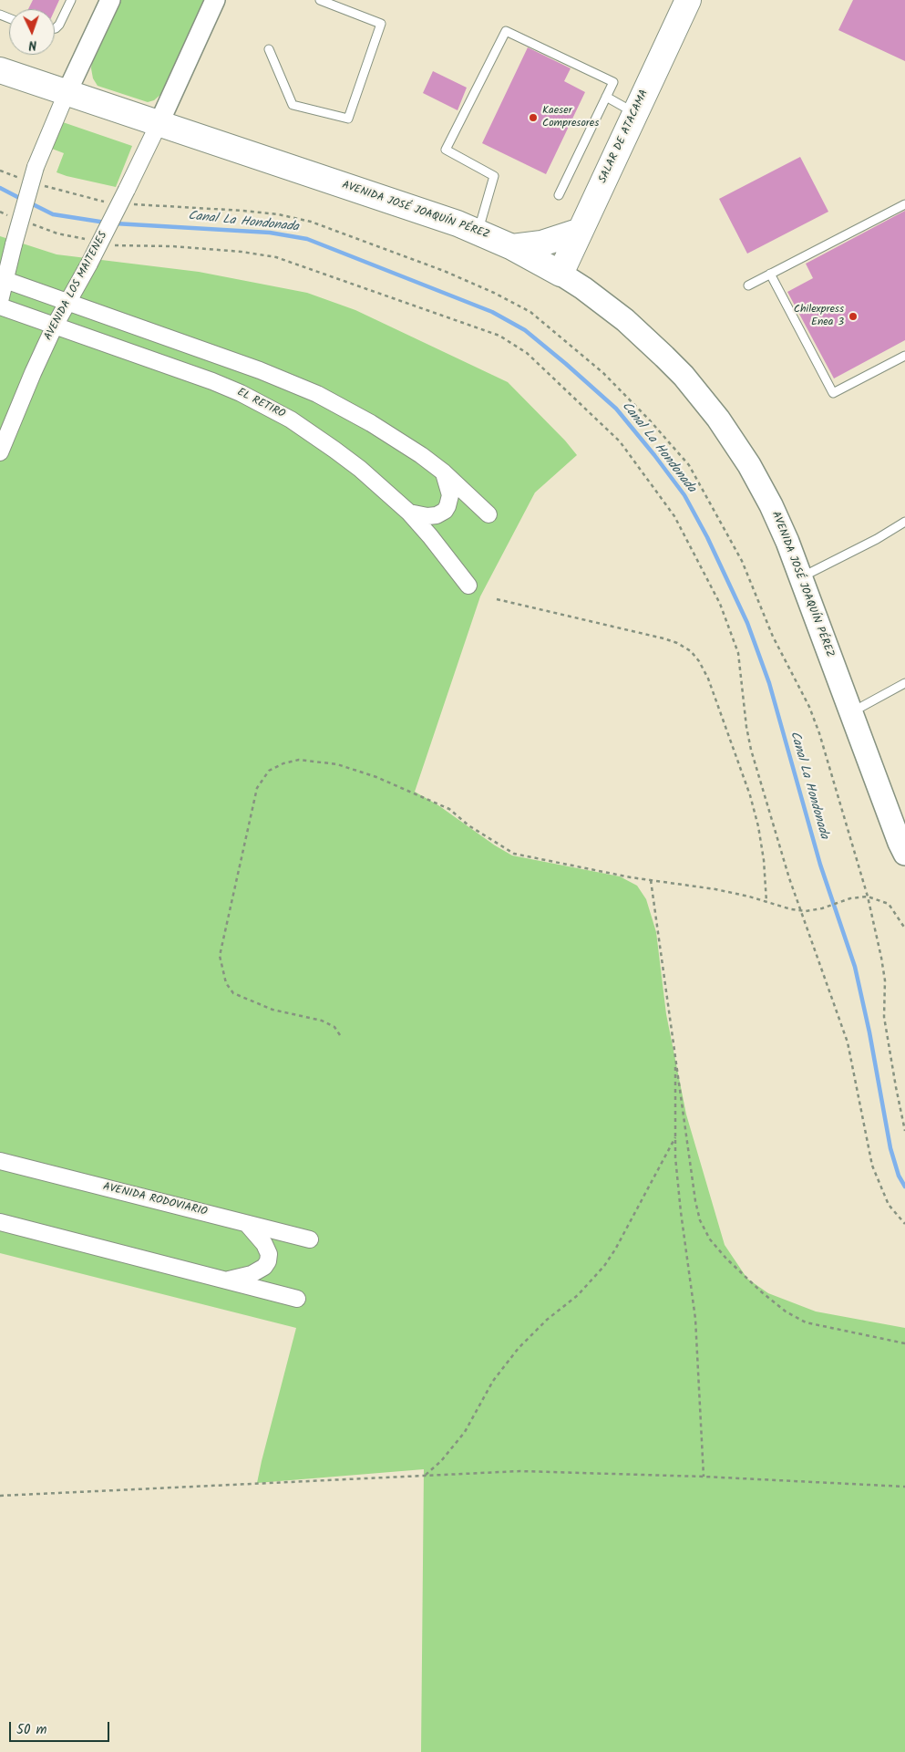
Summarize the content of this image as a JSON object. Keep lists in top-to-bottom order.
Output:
{
  "streets": {
    "main road": ["SALAR DE ATACAMA", "AVENIDA JOSÉ JOAQUÍN PÉREZ"],
    "street": ["AVENIDA LOS MAITENES", "EL RETIRO", "AVENIDA RODOVIARIO"]
  },
  "crossings": [
    ["SALAR DE ATACAMA", "AVENIDA JOSÉ JOAQUÍN PÉREZ"],
    ["AVENIDA JOSÉ JOAQUÍN PÉREZ", "AVENIDA LOS MAITENES"],
    ["AVENIDA LOS MAITENES", "EL RETIRO"]
  ],
  "water": ["Canal La Hondonada"],
  "places": ["Kaeser Compresores", "Chilexpress Enea 3"],
  "scale_bar": "50 m",
  "north": "bottom"
}
